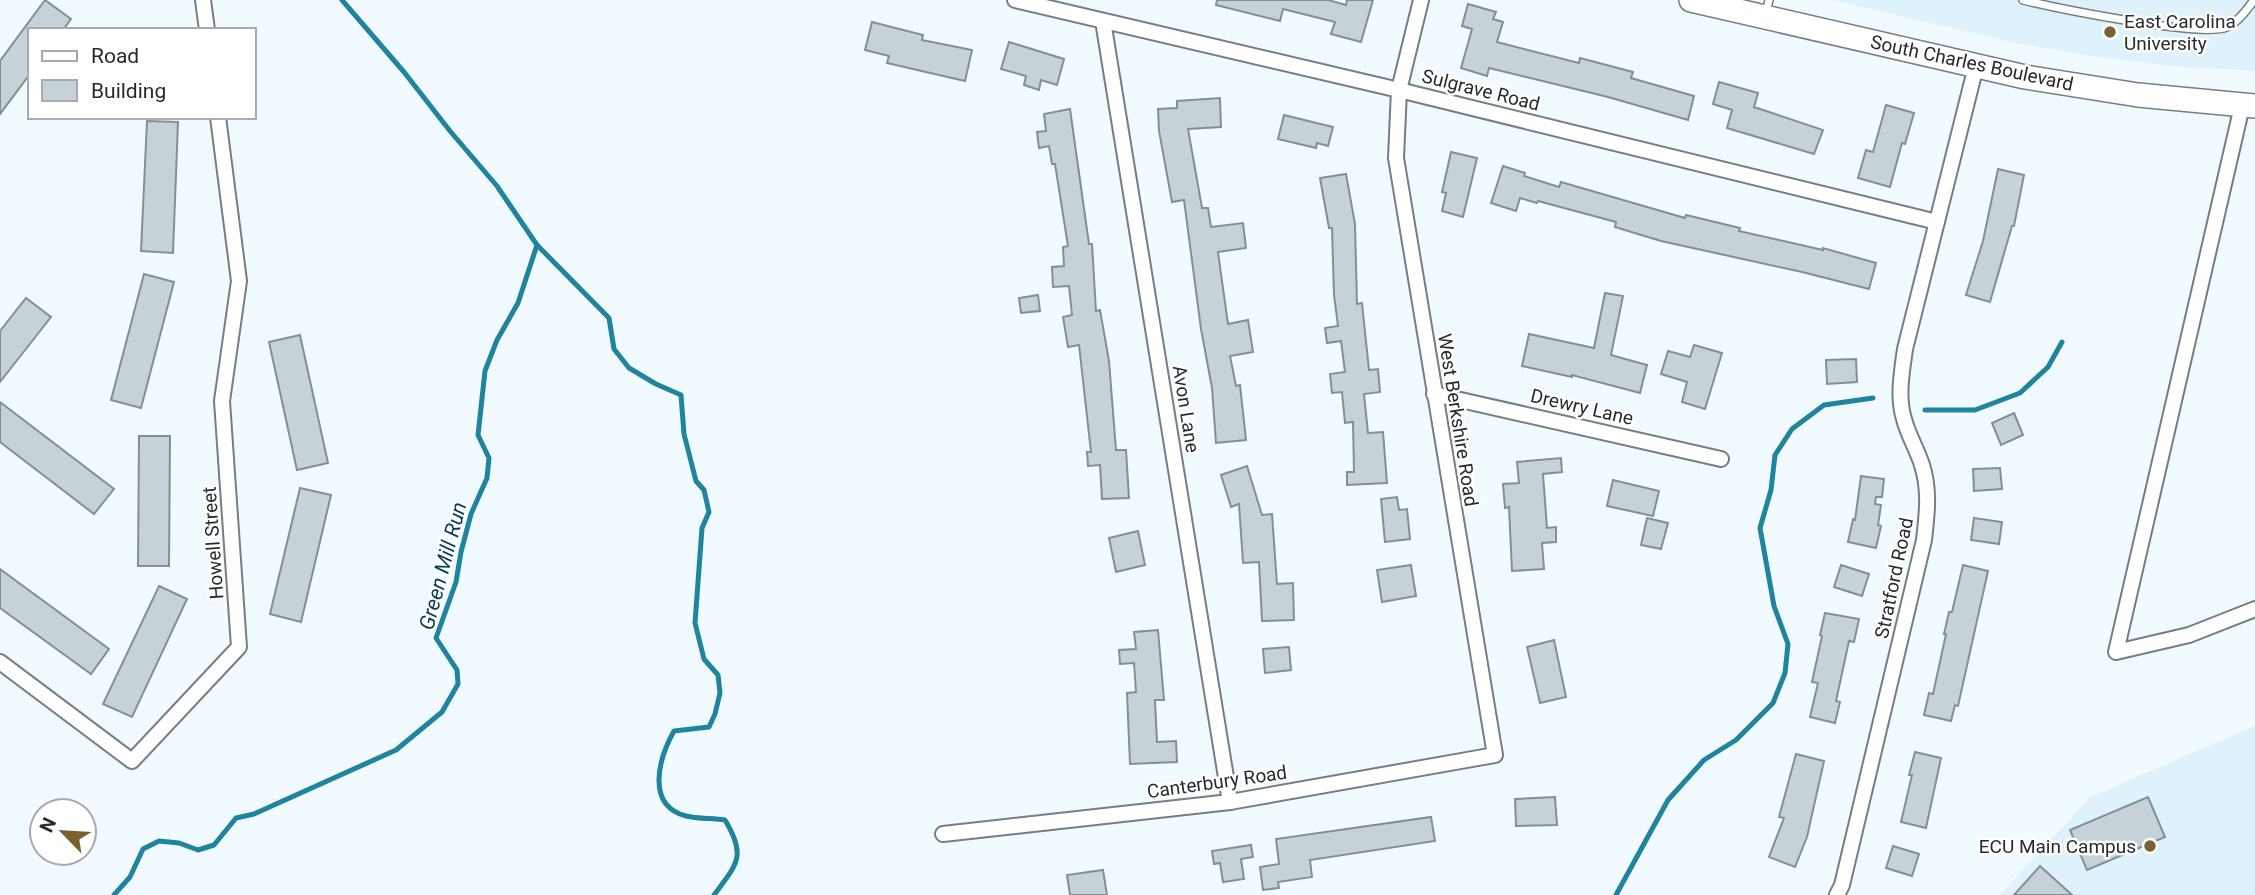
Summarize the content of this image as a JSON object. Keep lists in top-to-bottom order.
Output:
{
  "streets": {
    "main road": ["South Charles Boulevard"],
    "street": [
      "Sulgrave Road",
      "Drewry Lane",
      "Avon Lane",
      "West Berkshire Road",
      "Howell Street",
      "Stratford Road",
      "Canterbury Road"
    ]
  },
  "crossings": [
    ["South Charles Boulevard", "Stratford Road"],
    ["Sulgrave Road", "Avon Lane"],
    ["Sulgrave Road", "West Berkshire Road"],
    ["Sulgrave Road", "Stratford Road"],
    ["Drewry Lane", "West Berkshire Road"],
    ["Avon Lane", "Canterbury Road"],
    ["West Berkshire Road", "Canterbury Road"]
  ],
  "water": ["Green Mill Run"],
  "places": ["East Carolina University", "ECU Main Campus"],
  "legend": ["Road", "Building"],
  "north": "top left"
}
